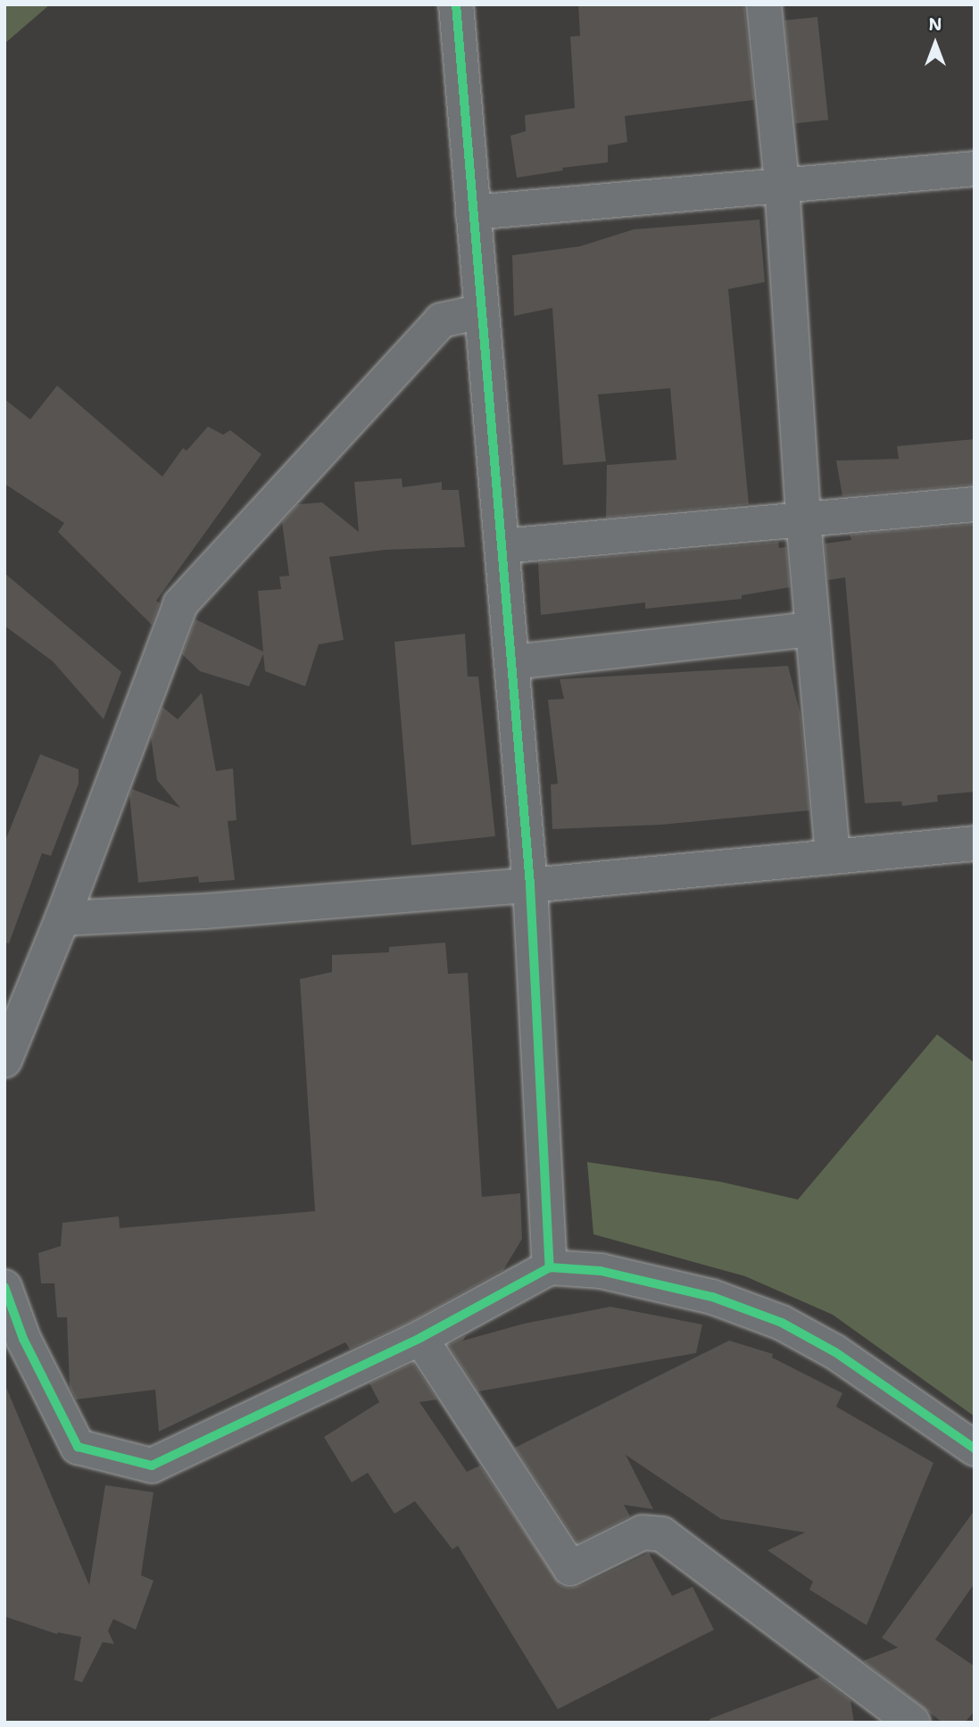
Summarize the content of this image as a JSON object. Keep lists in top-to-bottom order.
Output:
{
  "north": "top"
}
